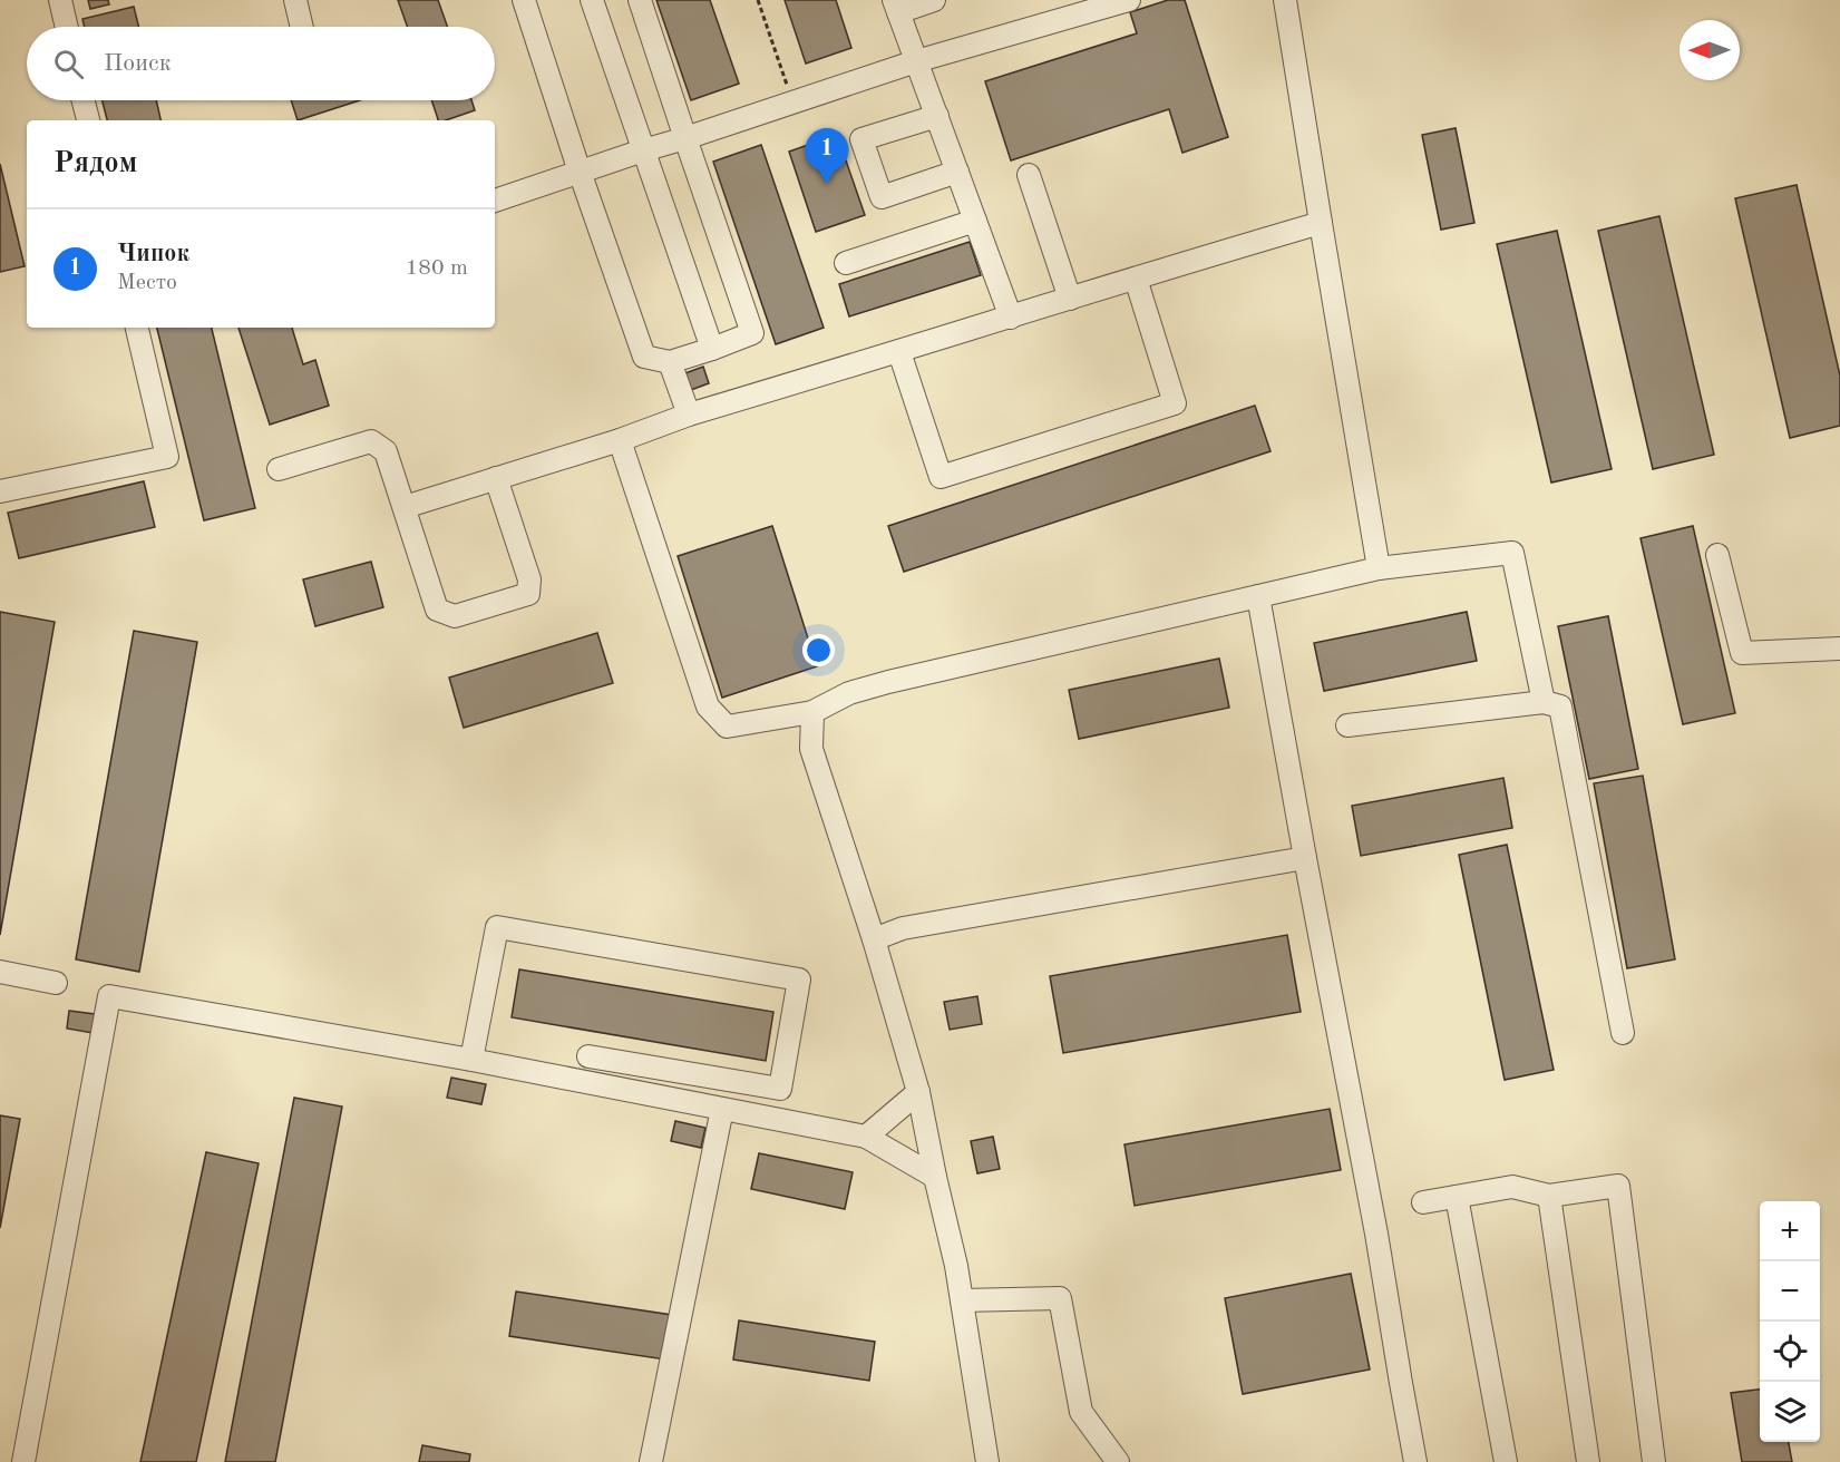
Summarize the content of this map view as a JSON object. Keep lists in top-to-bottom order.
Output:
{
  "north": "left",
  "page": {
    "search": "Поиск",
    "heading": "Рядом",
    "pins": "1",
    "list": [
      {
        "mark": "1",
        "name": "Чипок",
        "note": "Место",
        "value": "180 m"
      }
    ],
    "map_buttons": ["+", "−"]
  }
}
